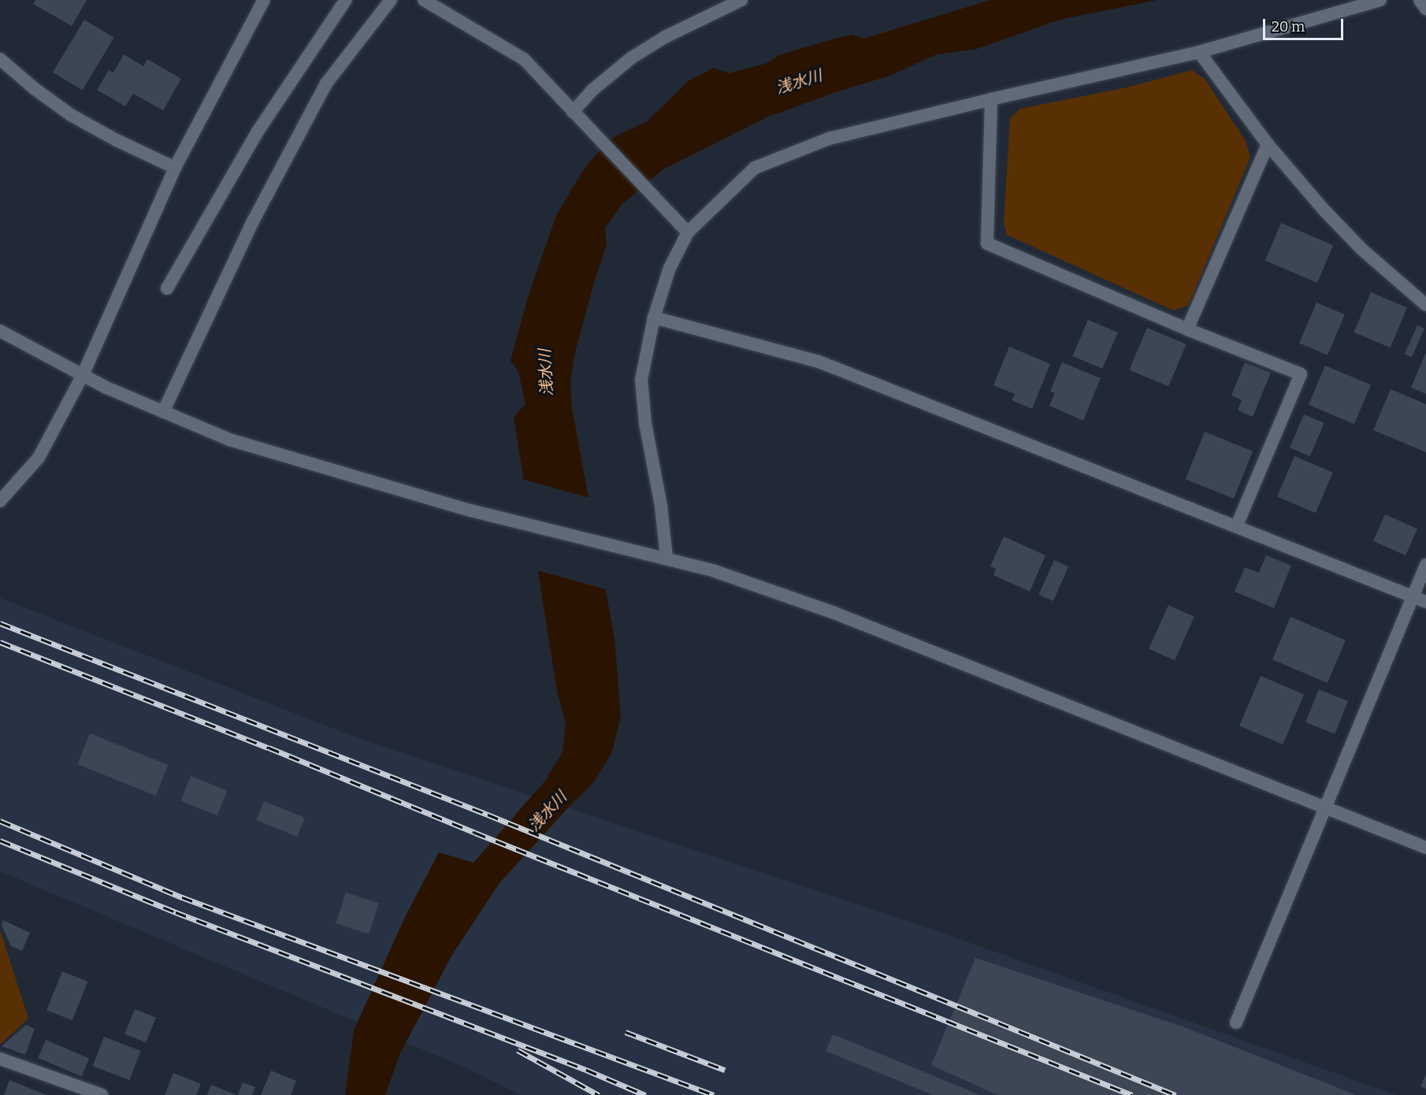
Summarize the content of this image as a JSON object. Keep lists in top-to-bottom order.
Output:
{
  "water": ["浅水川"],
  "scale_bar": "20 m"
}
